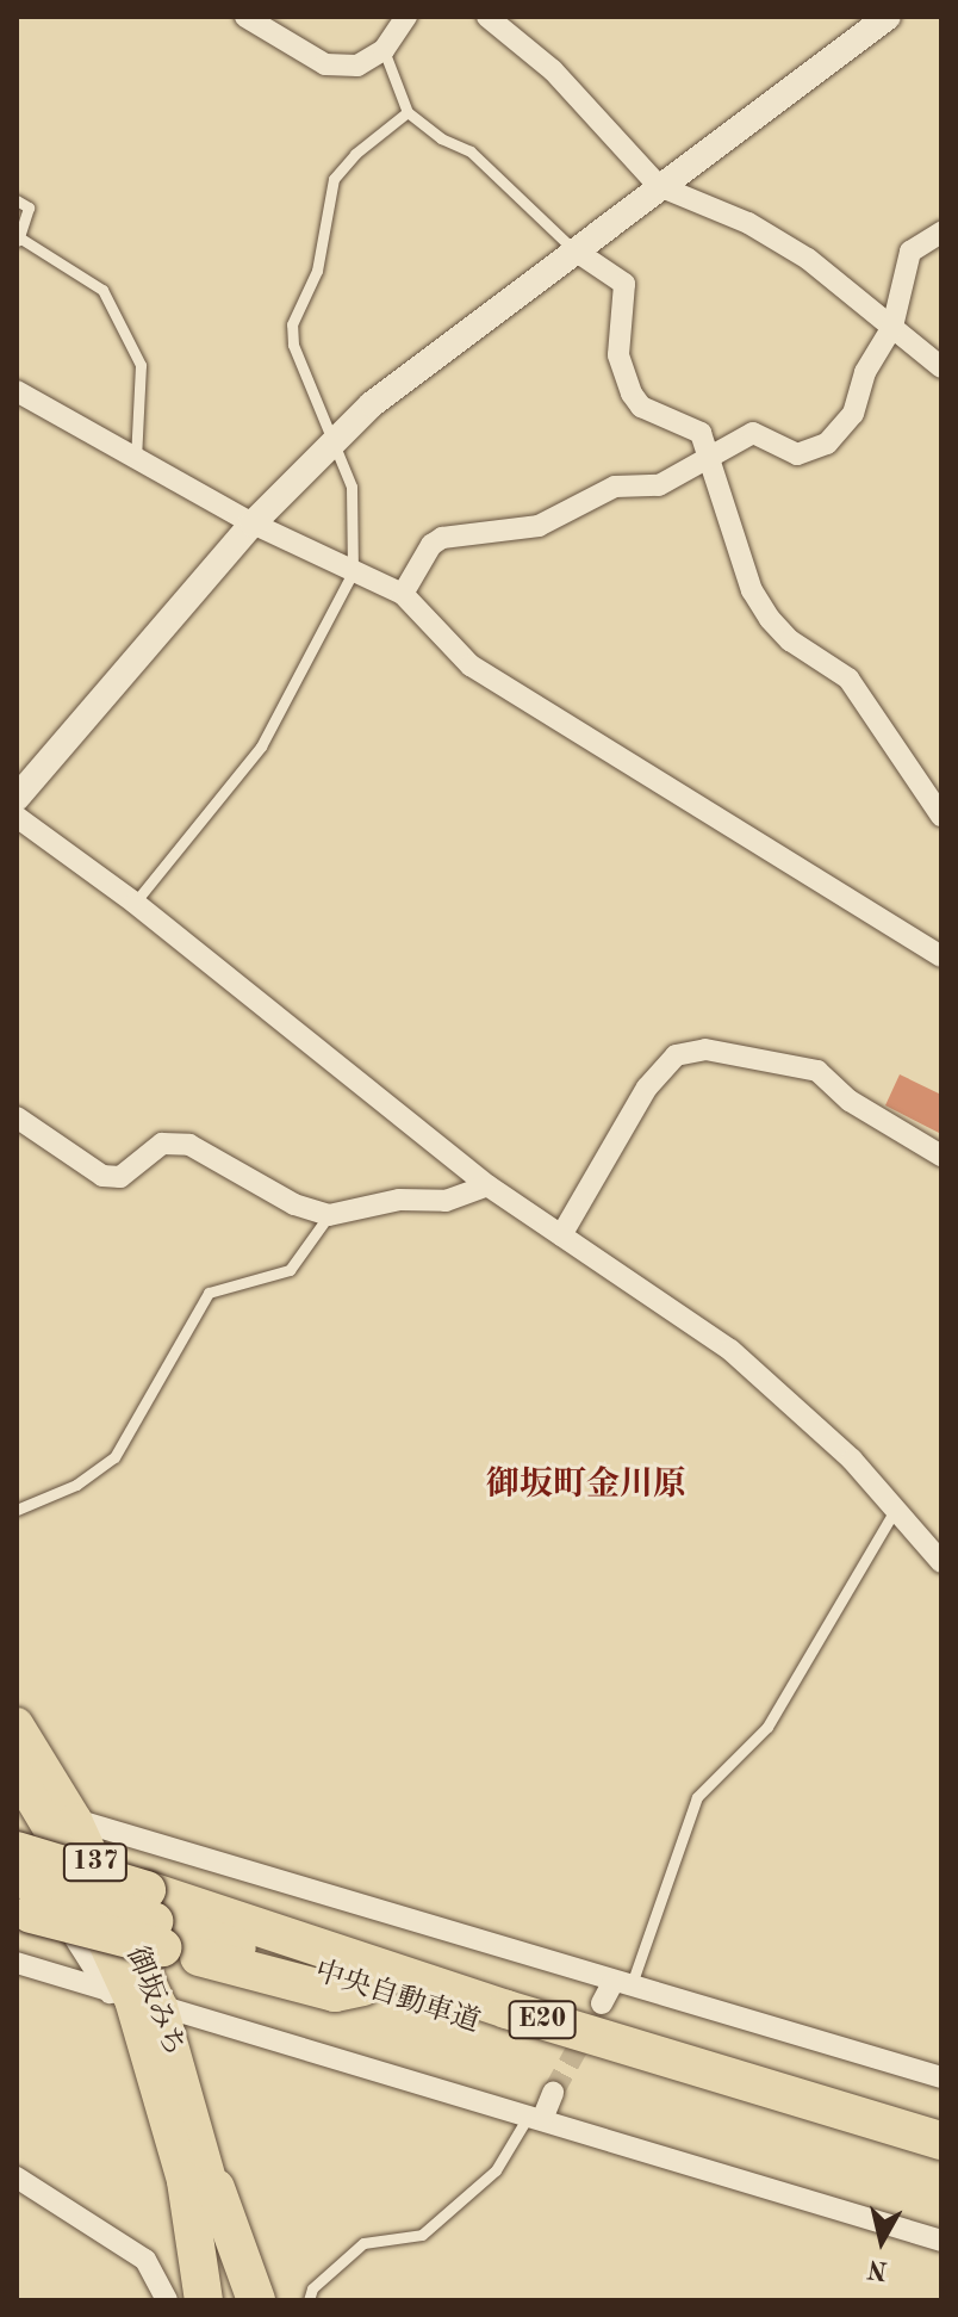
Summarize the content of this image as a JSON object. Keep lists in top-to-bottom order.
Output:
{
  "streets": {
    "highway": [
      "137",
      "中央自動車道",
      "御坂みち",
      "E20"
    ]
  },
  "crossings": [
    ["中央自動車道", "御坂みち"]
  ],
  "districts": ["御坂町金川原"],
  "north": "bottom"
}
